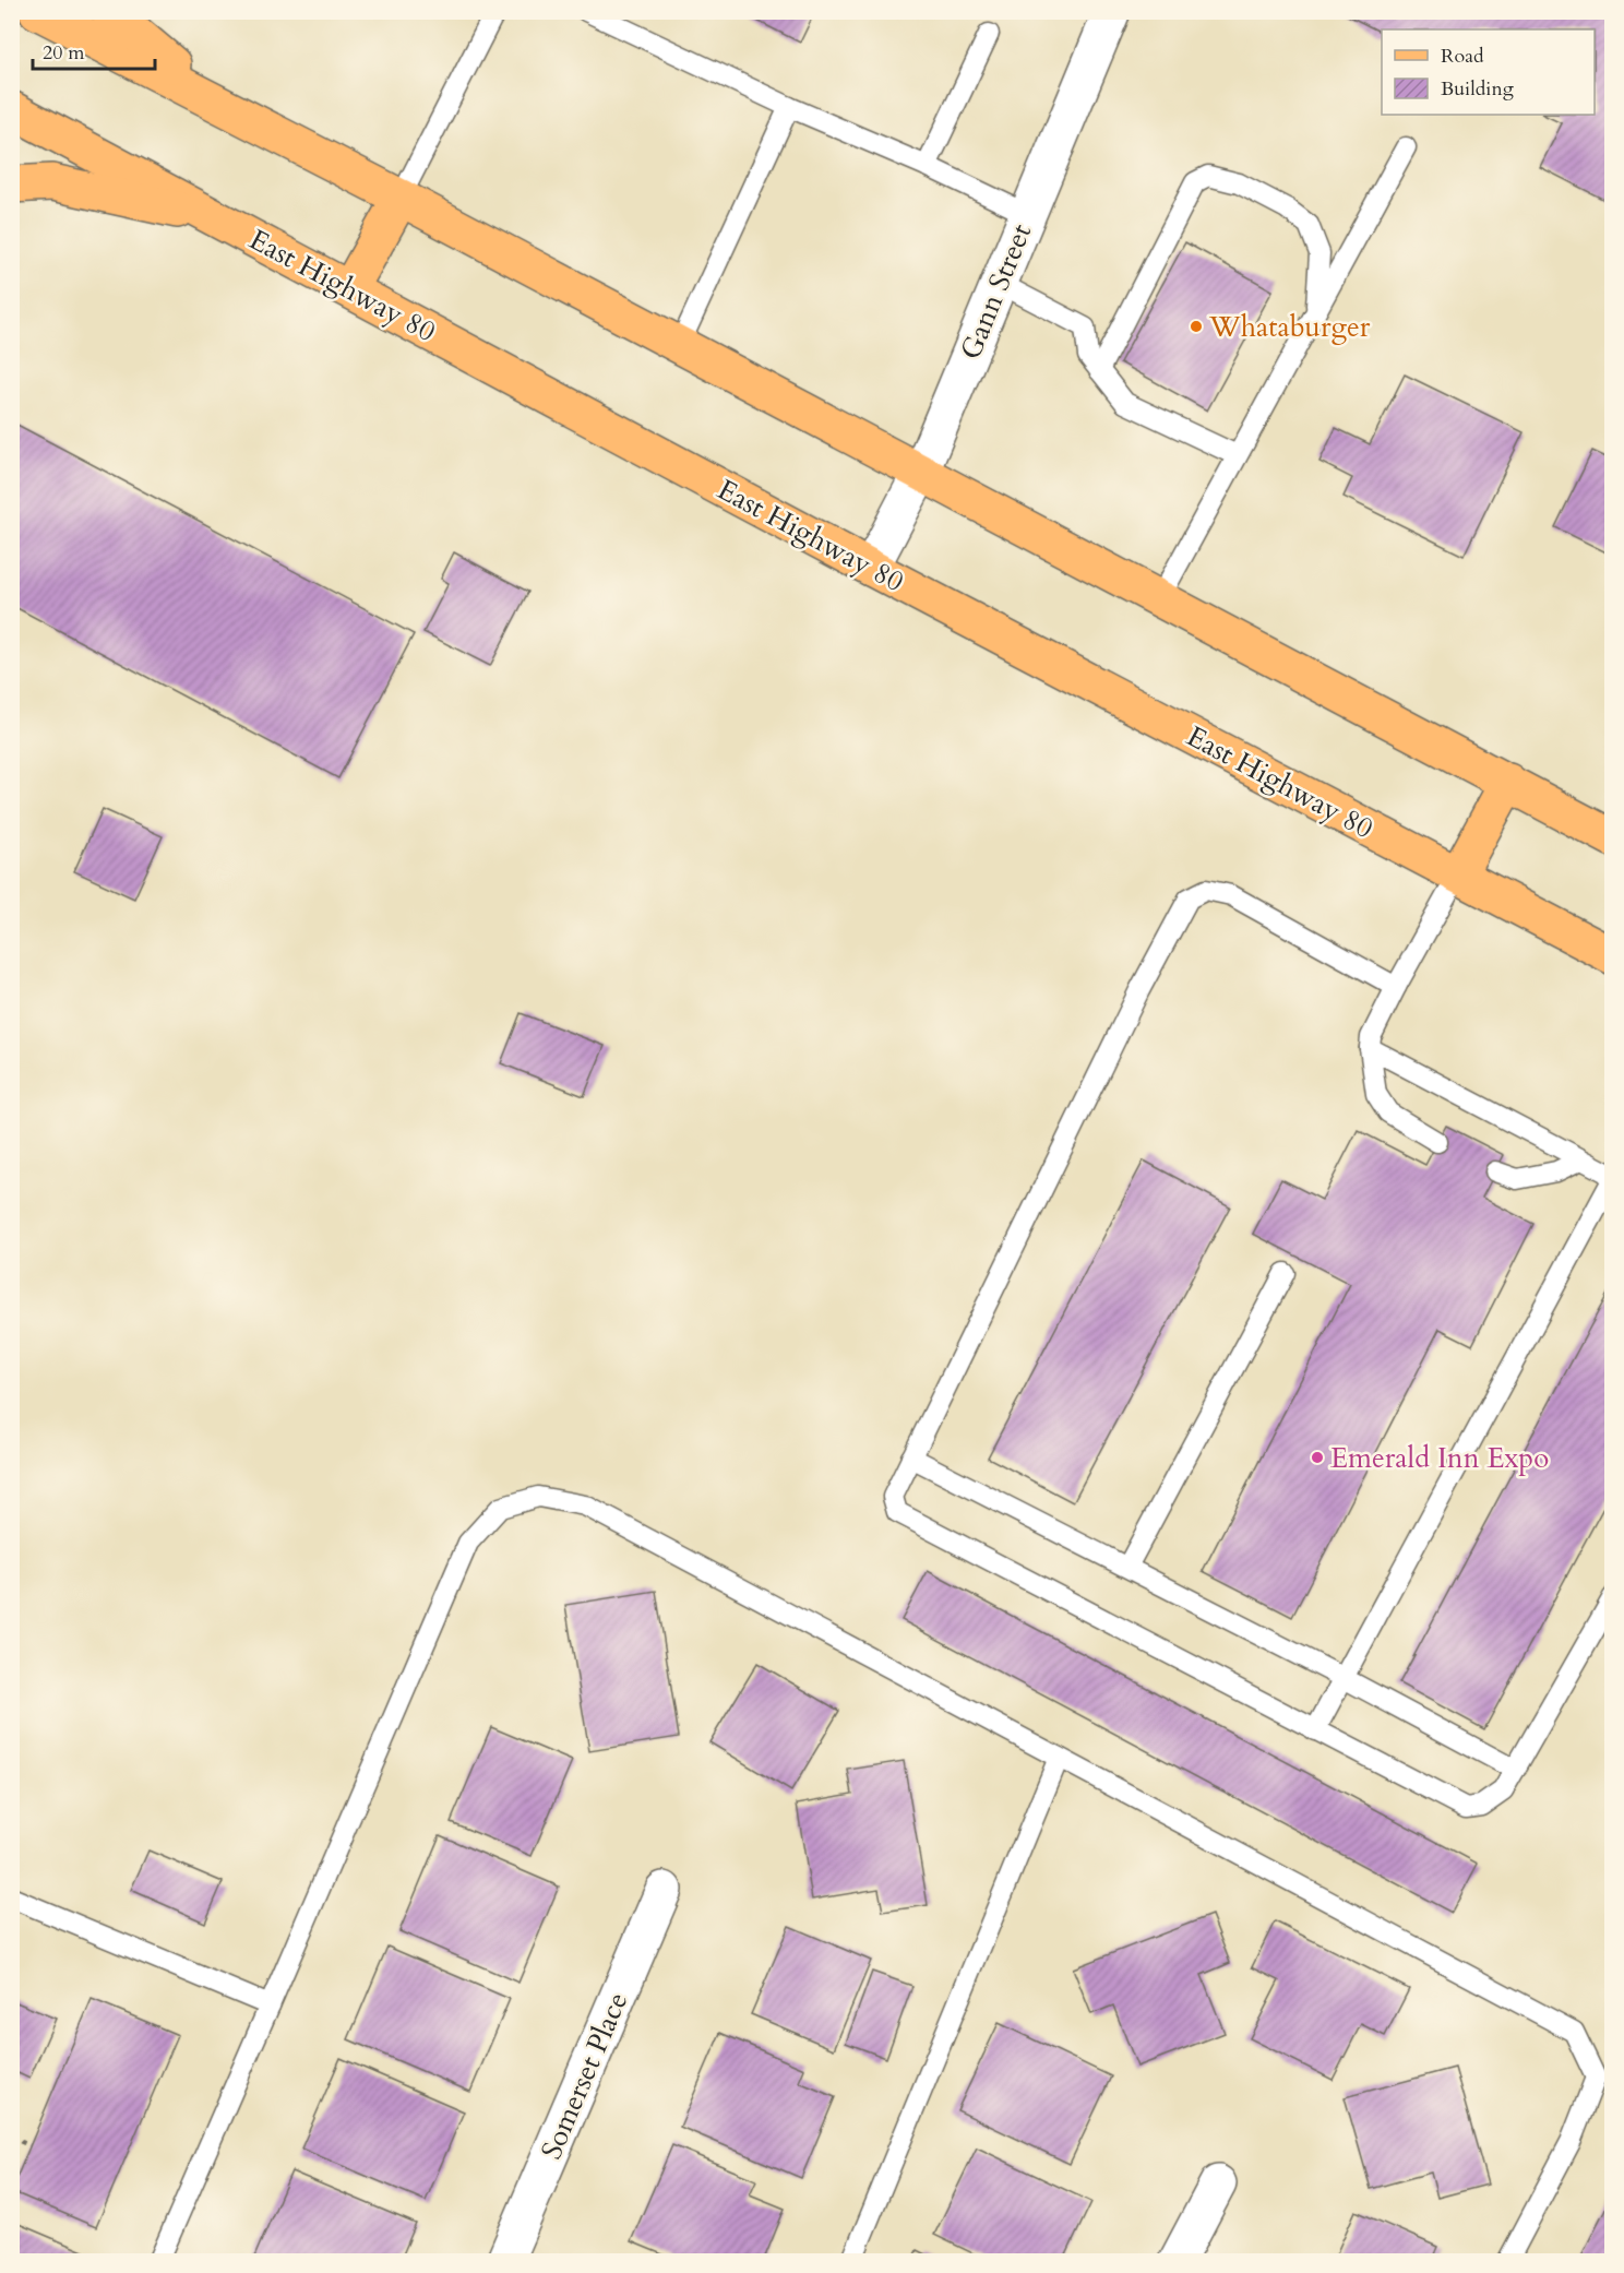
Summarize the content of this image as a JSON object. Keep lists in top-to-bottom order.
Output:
{
  "streets": {
    "main road": ["East Highway 80"],
    "street": ["Gann Street", "Somerset Place"]
  },
  "crossings": [
    ["East Highway 80", "Gann Street"]
  ],
  "places": ["Whataburger", "Emerald Inn Expo"],
  "legend": ["Road", "Building"],
  "scale_bar": "20 m"
}
